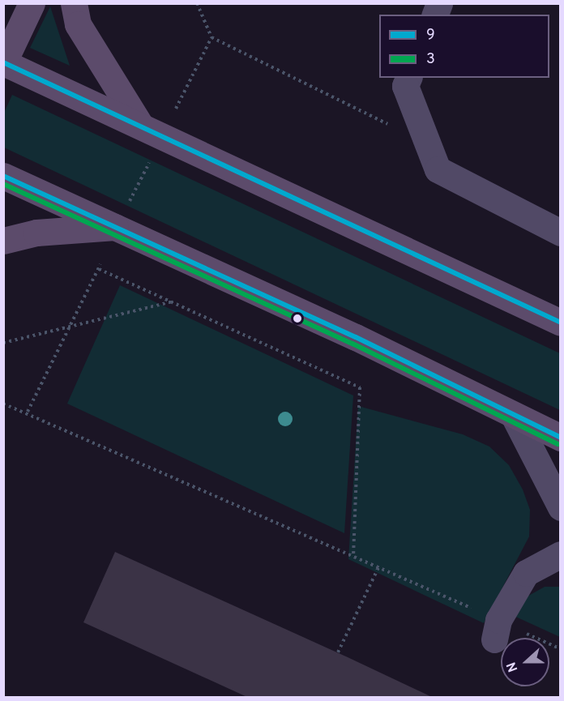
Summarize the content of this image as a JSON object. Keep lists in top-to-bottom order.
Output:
{
  "lines": ["transit line 9", "transit line 3"],
  "legend": ["9", "3"],
  "north": "left"
}
